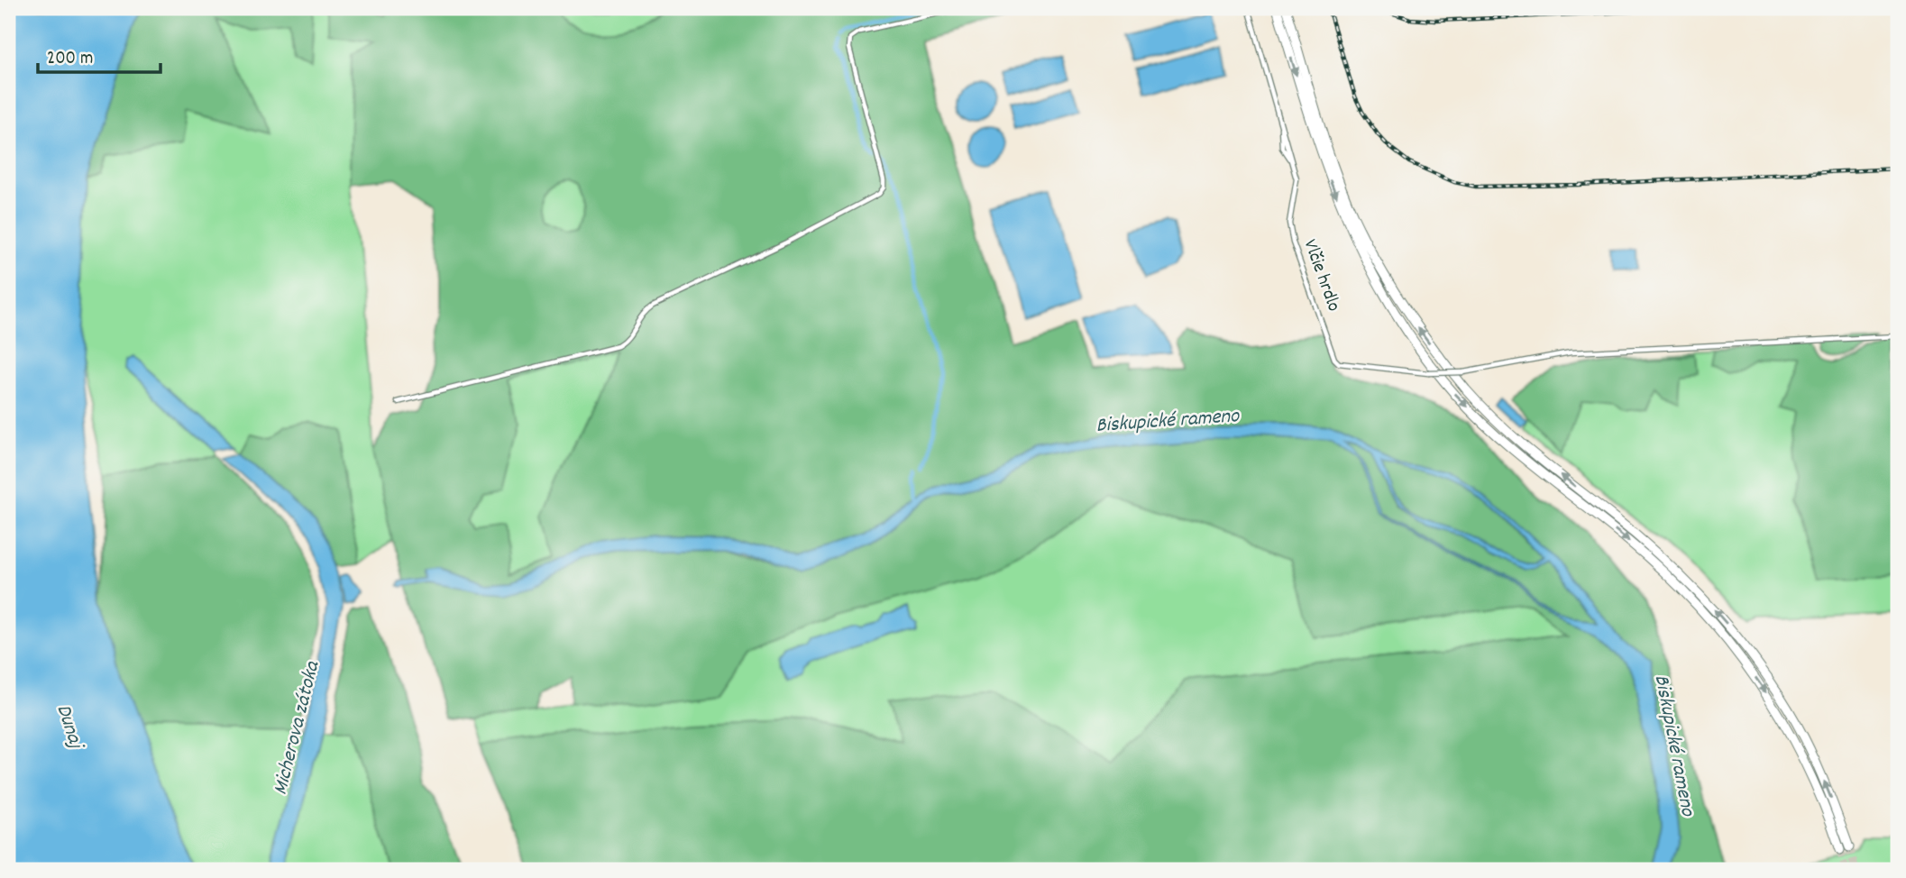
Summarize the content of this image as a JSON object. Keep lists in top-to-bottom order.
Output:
{
  "streets": {
    "street": ["Vlčie hrdlo"]
  },
  "water": ["Biskupické rameno", "Dunaj", "Micherova zátoka"],
  "scale_bar": "200 m"
}
